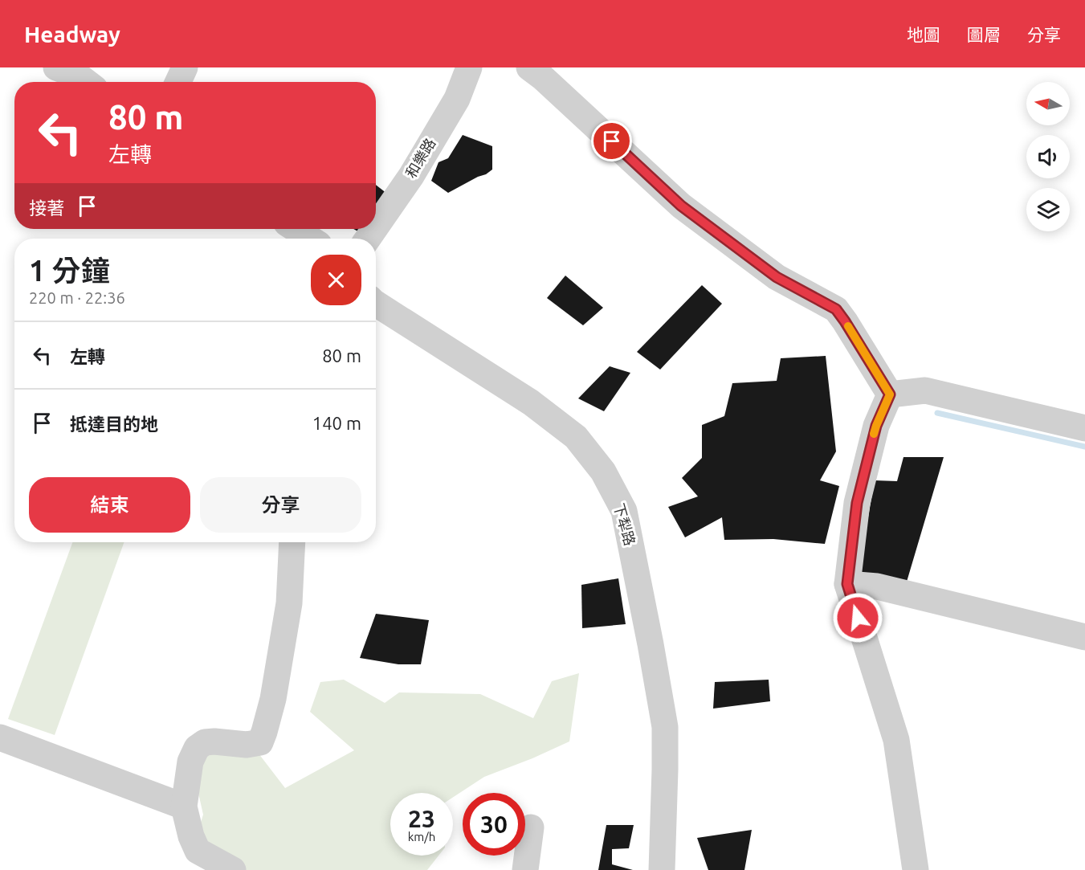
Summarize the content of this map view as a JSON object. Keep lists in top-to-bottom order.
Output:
{
  "streets": {
    "street": ["和樂路", "下犁路"]
  },
  "north": "left",
  "page": {
    "header": "Headway",
    "nav": ["地圖", "圖層", "分享"],
    "turn": ["80 m", "左轉"],
    "then": "接著",
    "heading": ["1 分鐘", "220 m · 22:36"],
    "list": [
      {
        "name": "左轉",
        "value": "80 m"
      },
      {
        "name": "抵達目的地",
        "value": "140 m"
      }
    ],
    "buttons": ["結束", "分享"],
    "speed": "23 km/h",
    "limit": "30"
  }
}
